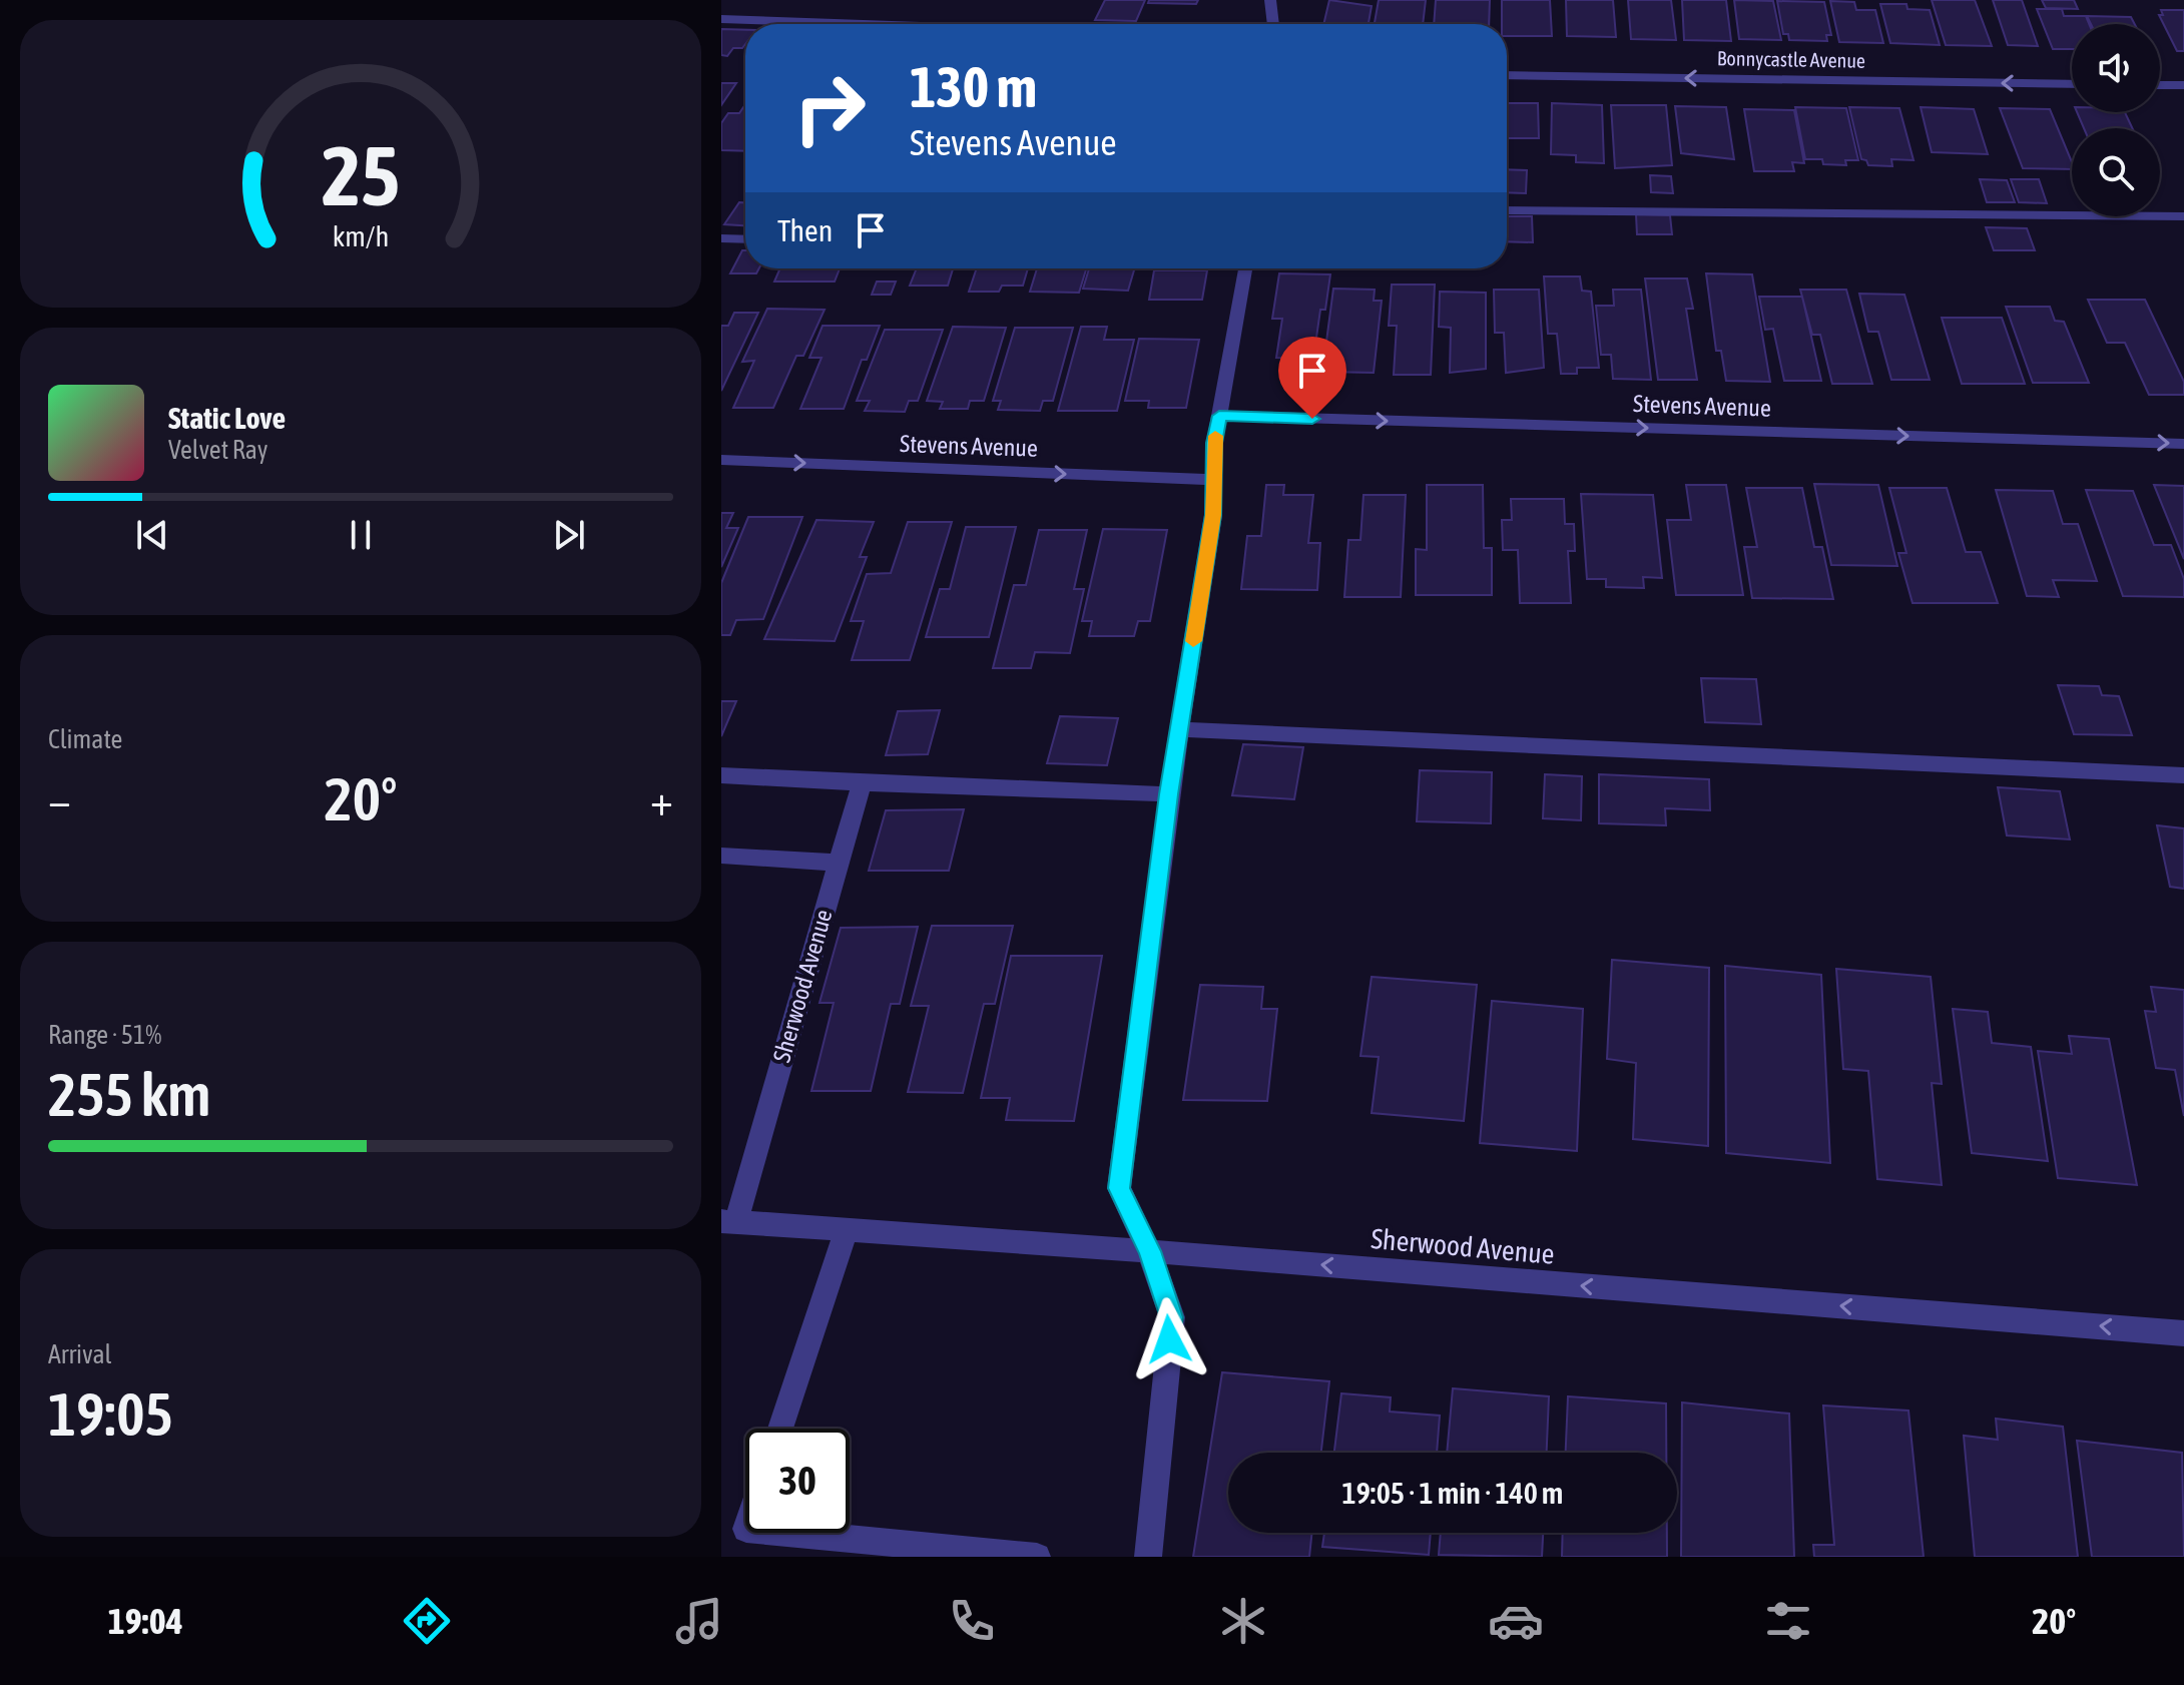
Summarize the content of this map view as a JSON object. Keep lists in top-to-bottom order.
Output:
{
  "streets": {
    "street": ["Bonnycastle Avenue", "Stevens Avenue", "Sherwood Avenue"]
  },
  "one_way": ["Stevens Avenue", "Sherwood Avenue"],
  "page": {
    "turn": ["130 m", "Stevens Avenue"],
    "then": "Then",
    "song": ["Static Love", "Velvet Ray"],
    "tile": [
      "Climate",
      ["Range · 51%", "255 km"],
      ["Arrival", "19:05"]
    ],
    "heat": ["−", "20°", "+"],
    "limit": "30",
    "trip": "19:05 · 1 min · 140 m",
    "tabs": ["19:04", "20°"],
    "gauge": ["25", "km/h"]
  }
}
